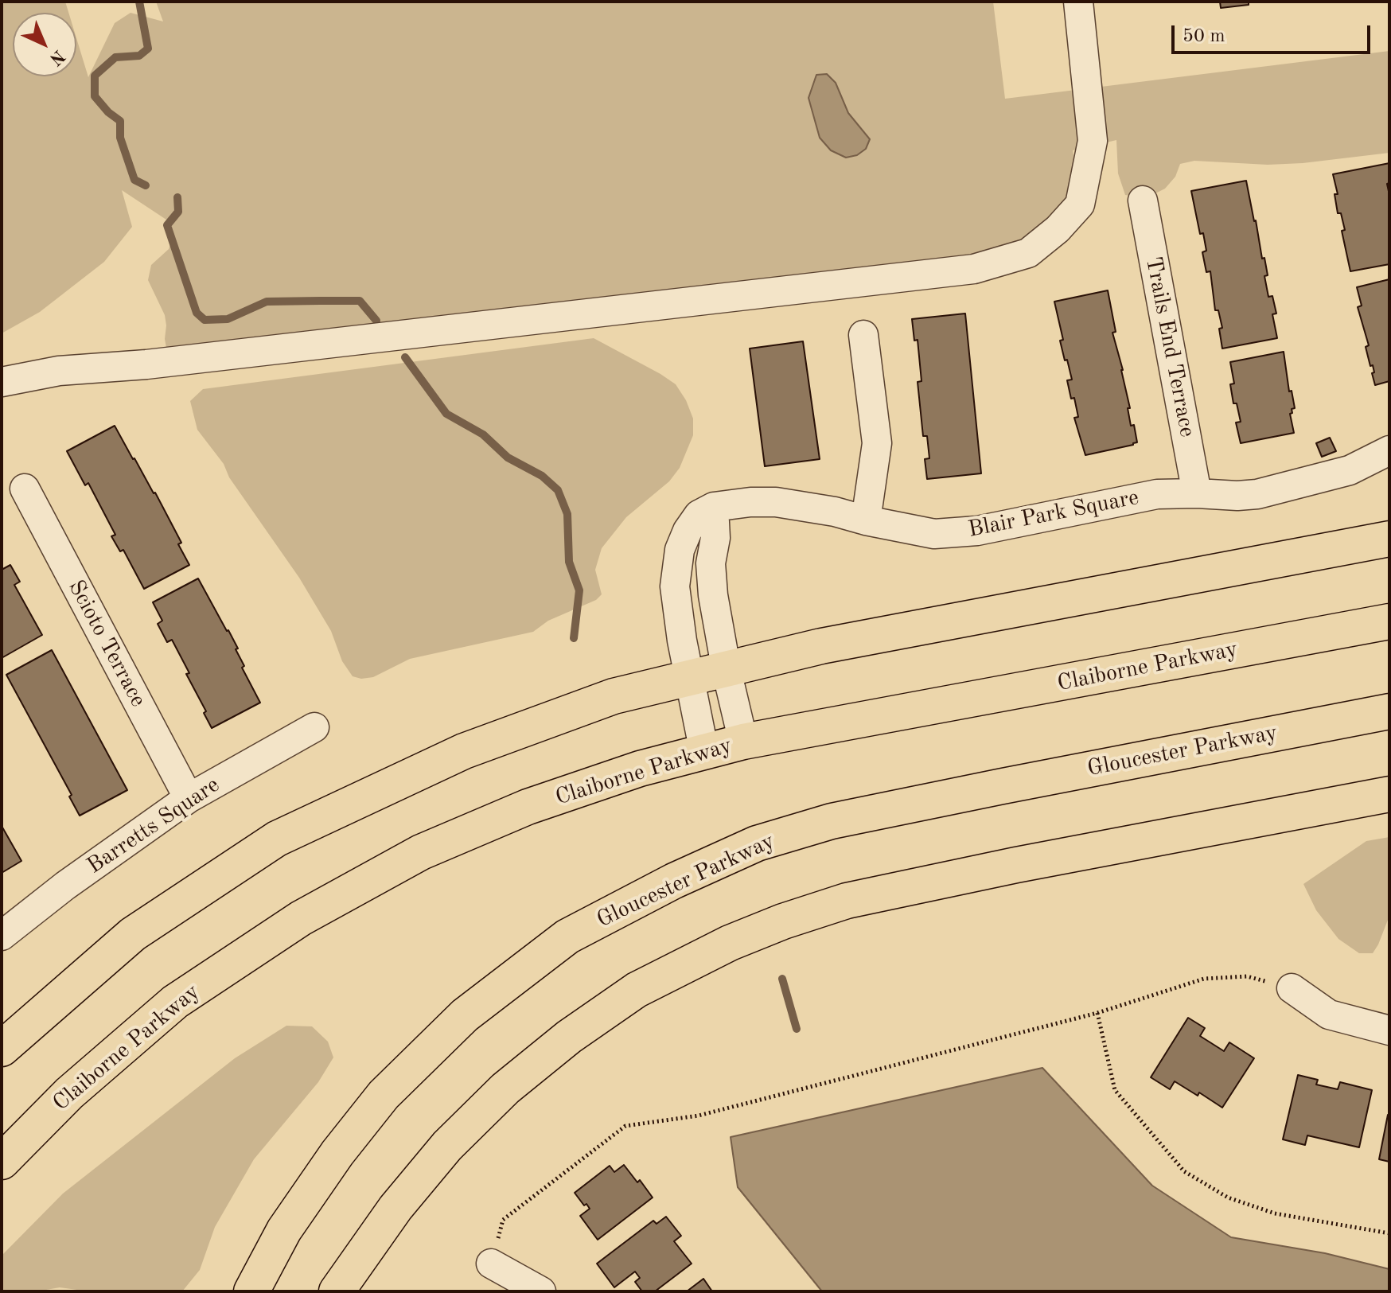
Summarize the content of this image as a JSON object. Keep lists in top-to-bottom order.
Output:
{
  "streets": {
    "main road": ["Claiborne Parkway", "Gloucester Parkway"],
    "street": [
      "Trails End Terrace",
      "Blair Park Square",
      "Scioto Terrace",
      "Barretts Square"
    ]
  },
  "crossings": [
    ["Trails End Terrace", "Blair Park Square"],
    ["Scioto Terrace", "Barretts Square"]
  ],
  "scale_bar": "50 m",
  "north": "bottom right"
}
